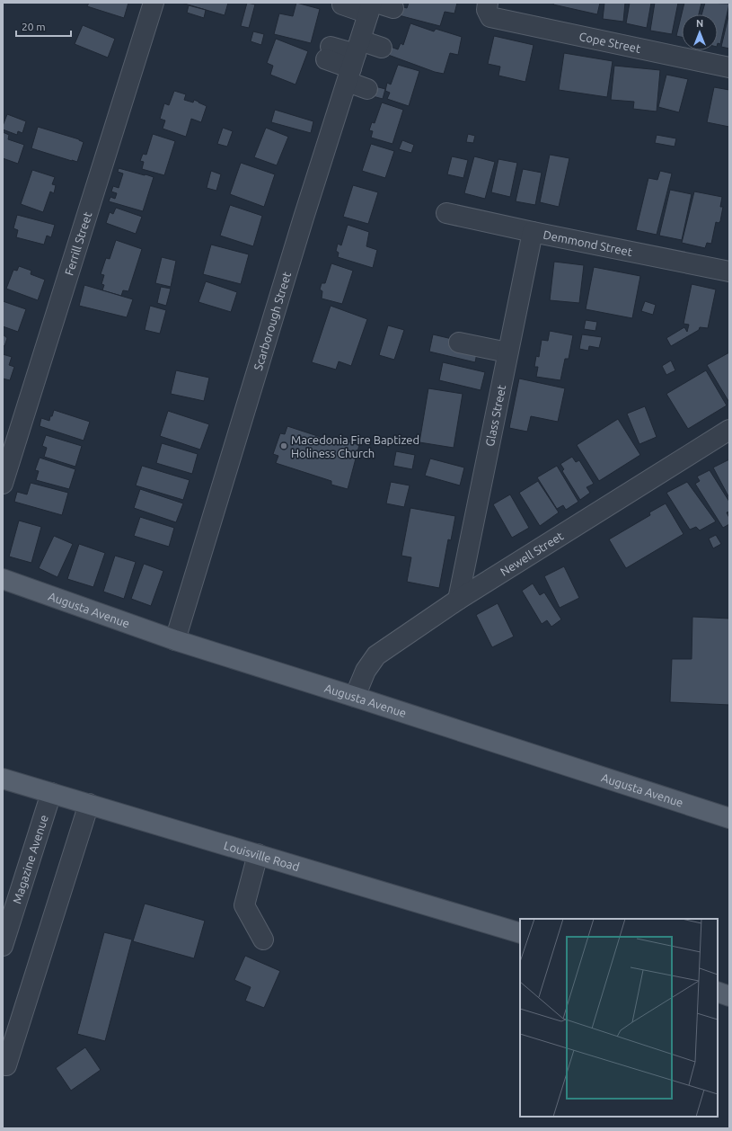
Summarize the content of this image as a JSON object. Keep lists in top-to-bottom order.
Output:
{
  "streets": {
    "main road": ["Augusta Avenue", "Louisville Road"],
    "street": [
      "Cope Street",
      "Demmond Street",
      "Ferrill Street",
      "Scarborough Street",
      "Glass Street",
      "Newell Street",
      "Magazine Avenue"
    ]
  },
  "crossings": [
    ["Demmond Street", "Glass Street"],
    ["Scarborough Street", "Augusta Avenue"],
    ["Glass Street", "Newell Street"],
    ["Newell Street", "Augusta Avenue"],
    ["Louisville Road", "Magazine Avenue"]
  ],
  "places": ["Macedonia Fire Baptized Holiness Church"],
  "scale_bar": "20 m",
  "north": "top"
}
